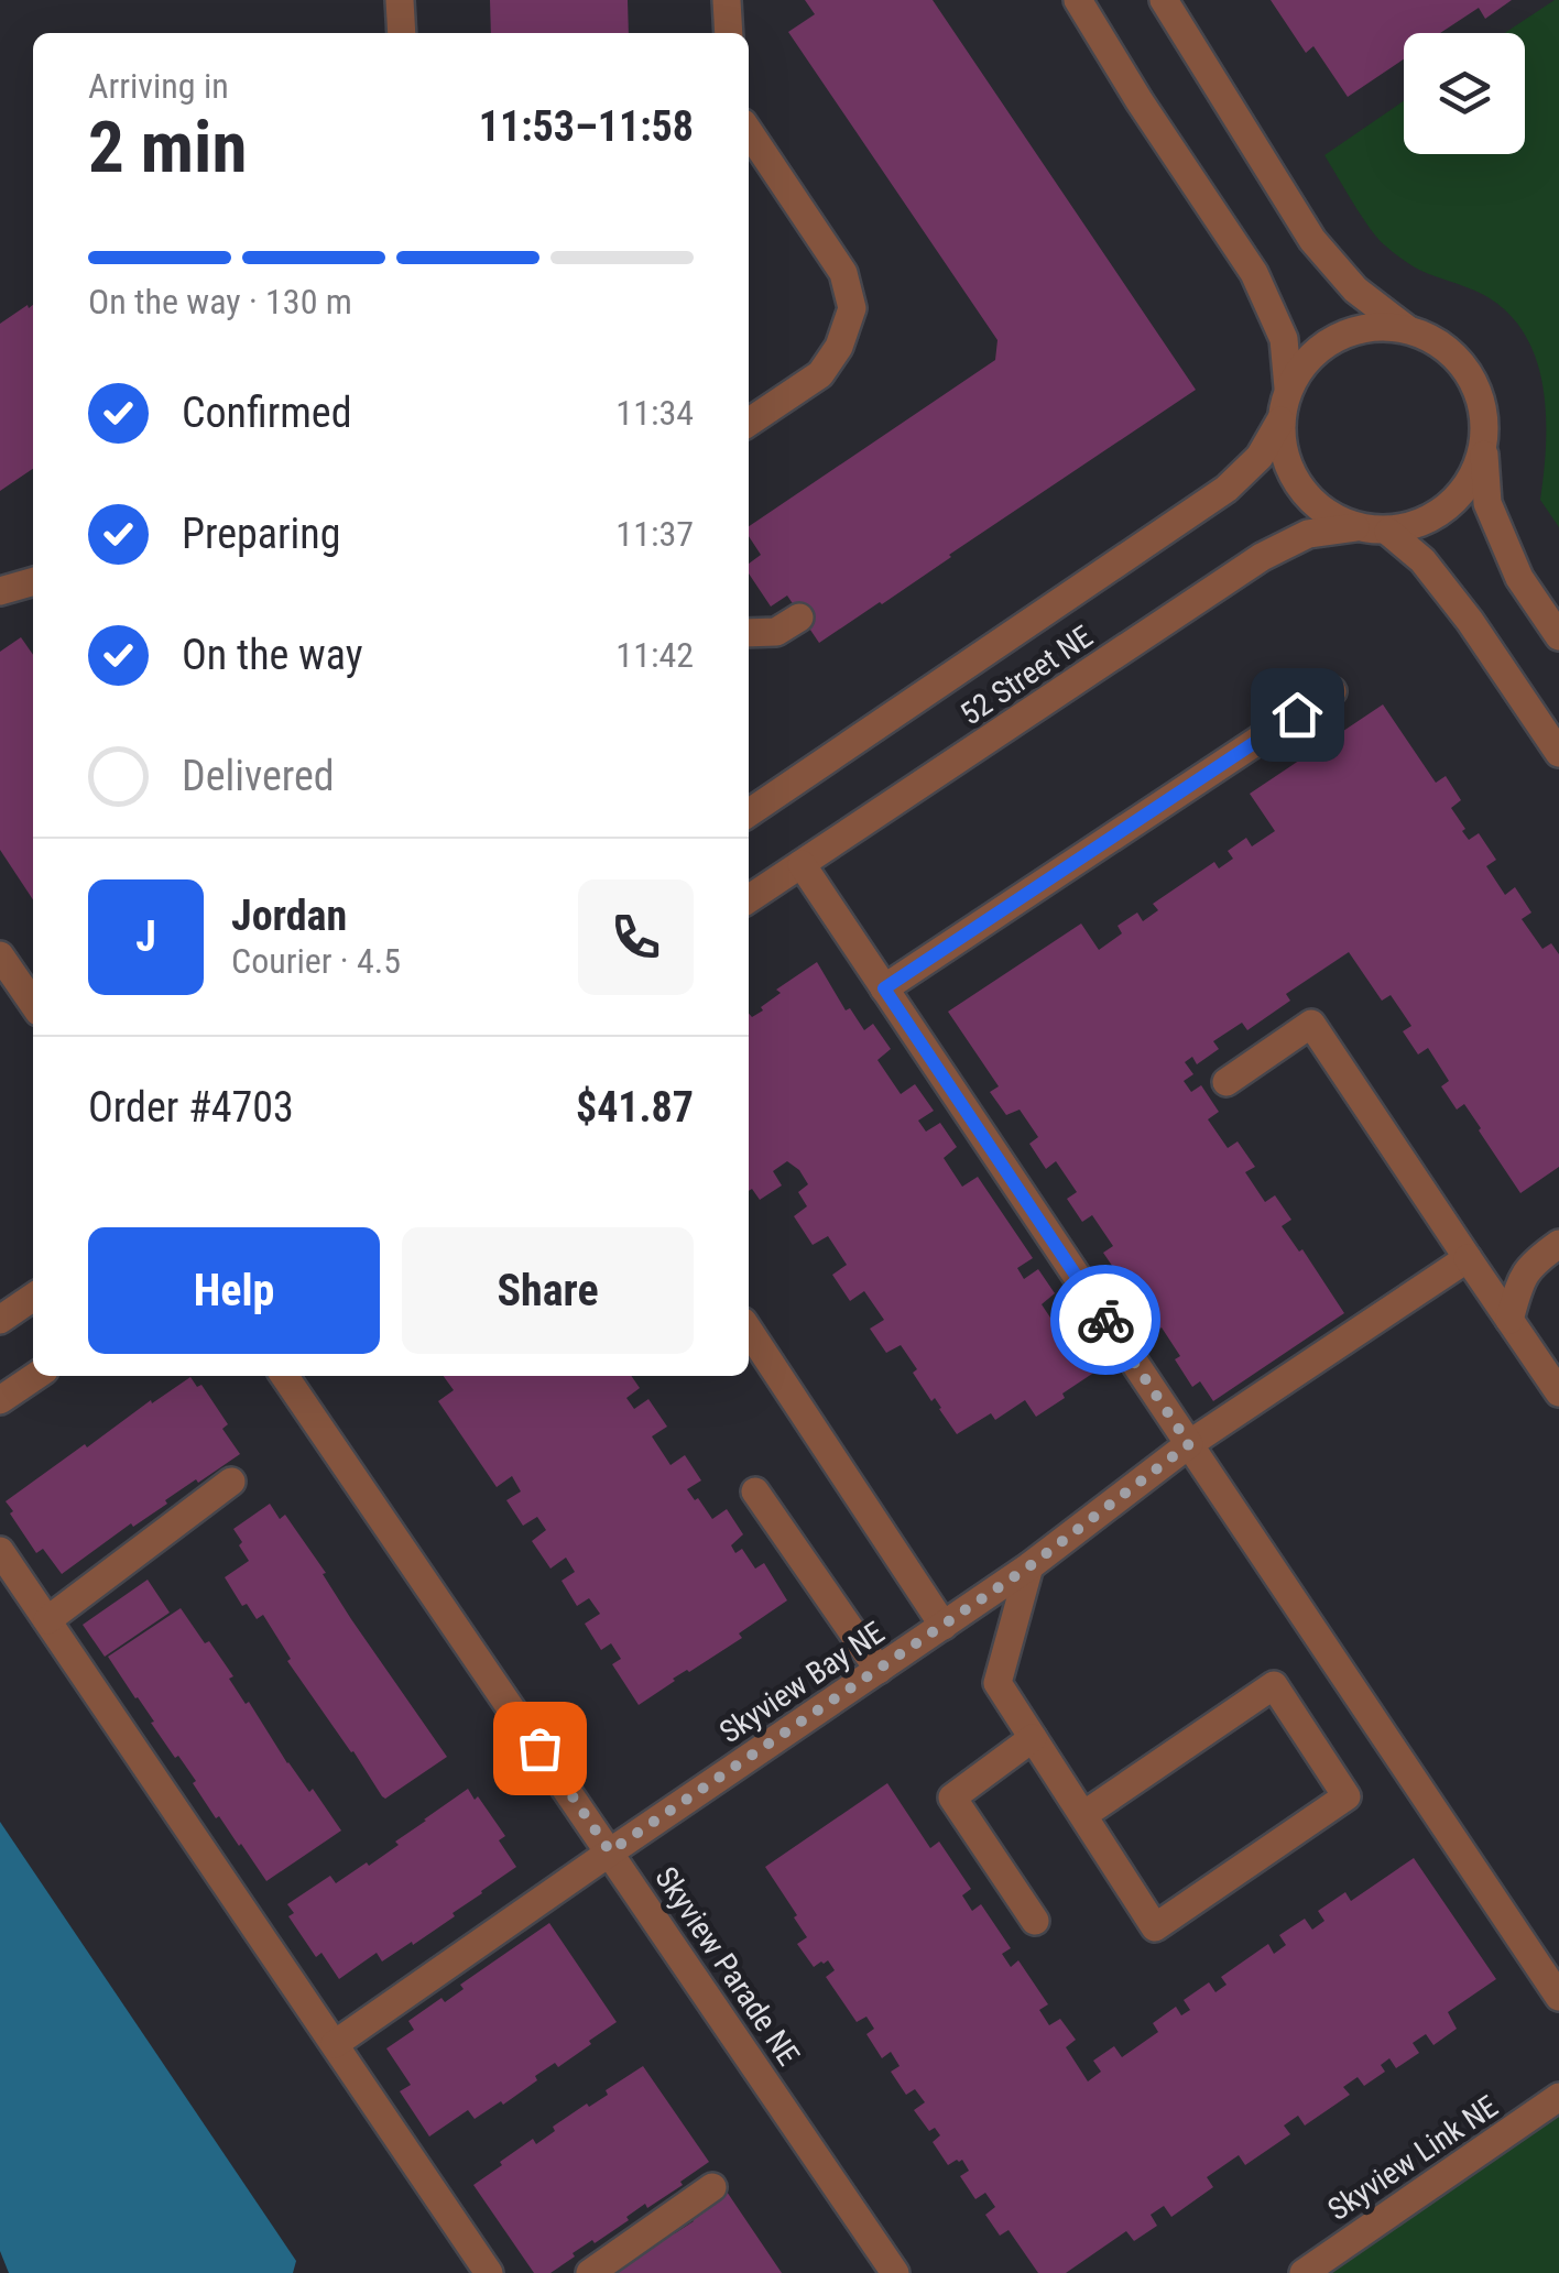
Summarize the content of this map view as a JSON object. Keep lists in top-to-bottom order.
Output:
{
  "streets": {
    "street": [
      "52 Street NE",
      "Skyview Bay NE",
      "Skyview Parade NE",
      "Skyview Link NE"
    ]
  },
  "crossings": [
    ["Skyview Bay NE", "Skyview Parade NE"]
  ],
  "page": {
    "heading": ["2 min", "Arriving in", "11:53–11:58"],
    "panel": [
      "Jordan",
      "Courier · 4.5",
      "Order #4703",
      "$41.87"
    ],
    "bar": "On the way · 130 m",
    "list": [
      ["Confirmed", "11:34"],
      ["Preparing", "11:37"],
      ["On the way", "11:42"],
      "Delivered"
    ],
    "round": "J",
    "buttons": ["Help", "Share"]
  }
}
